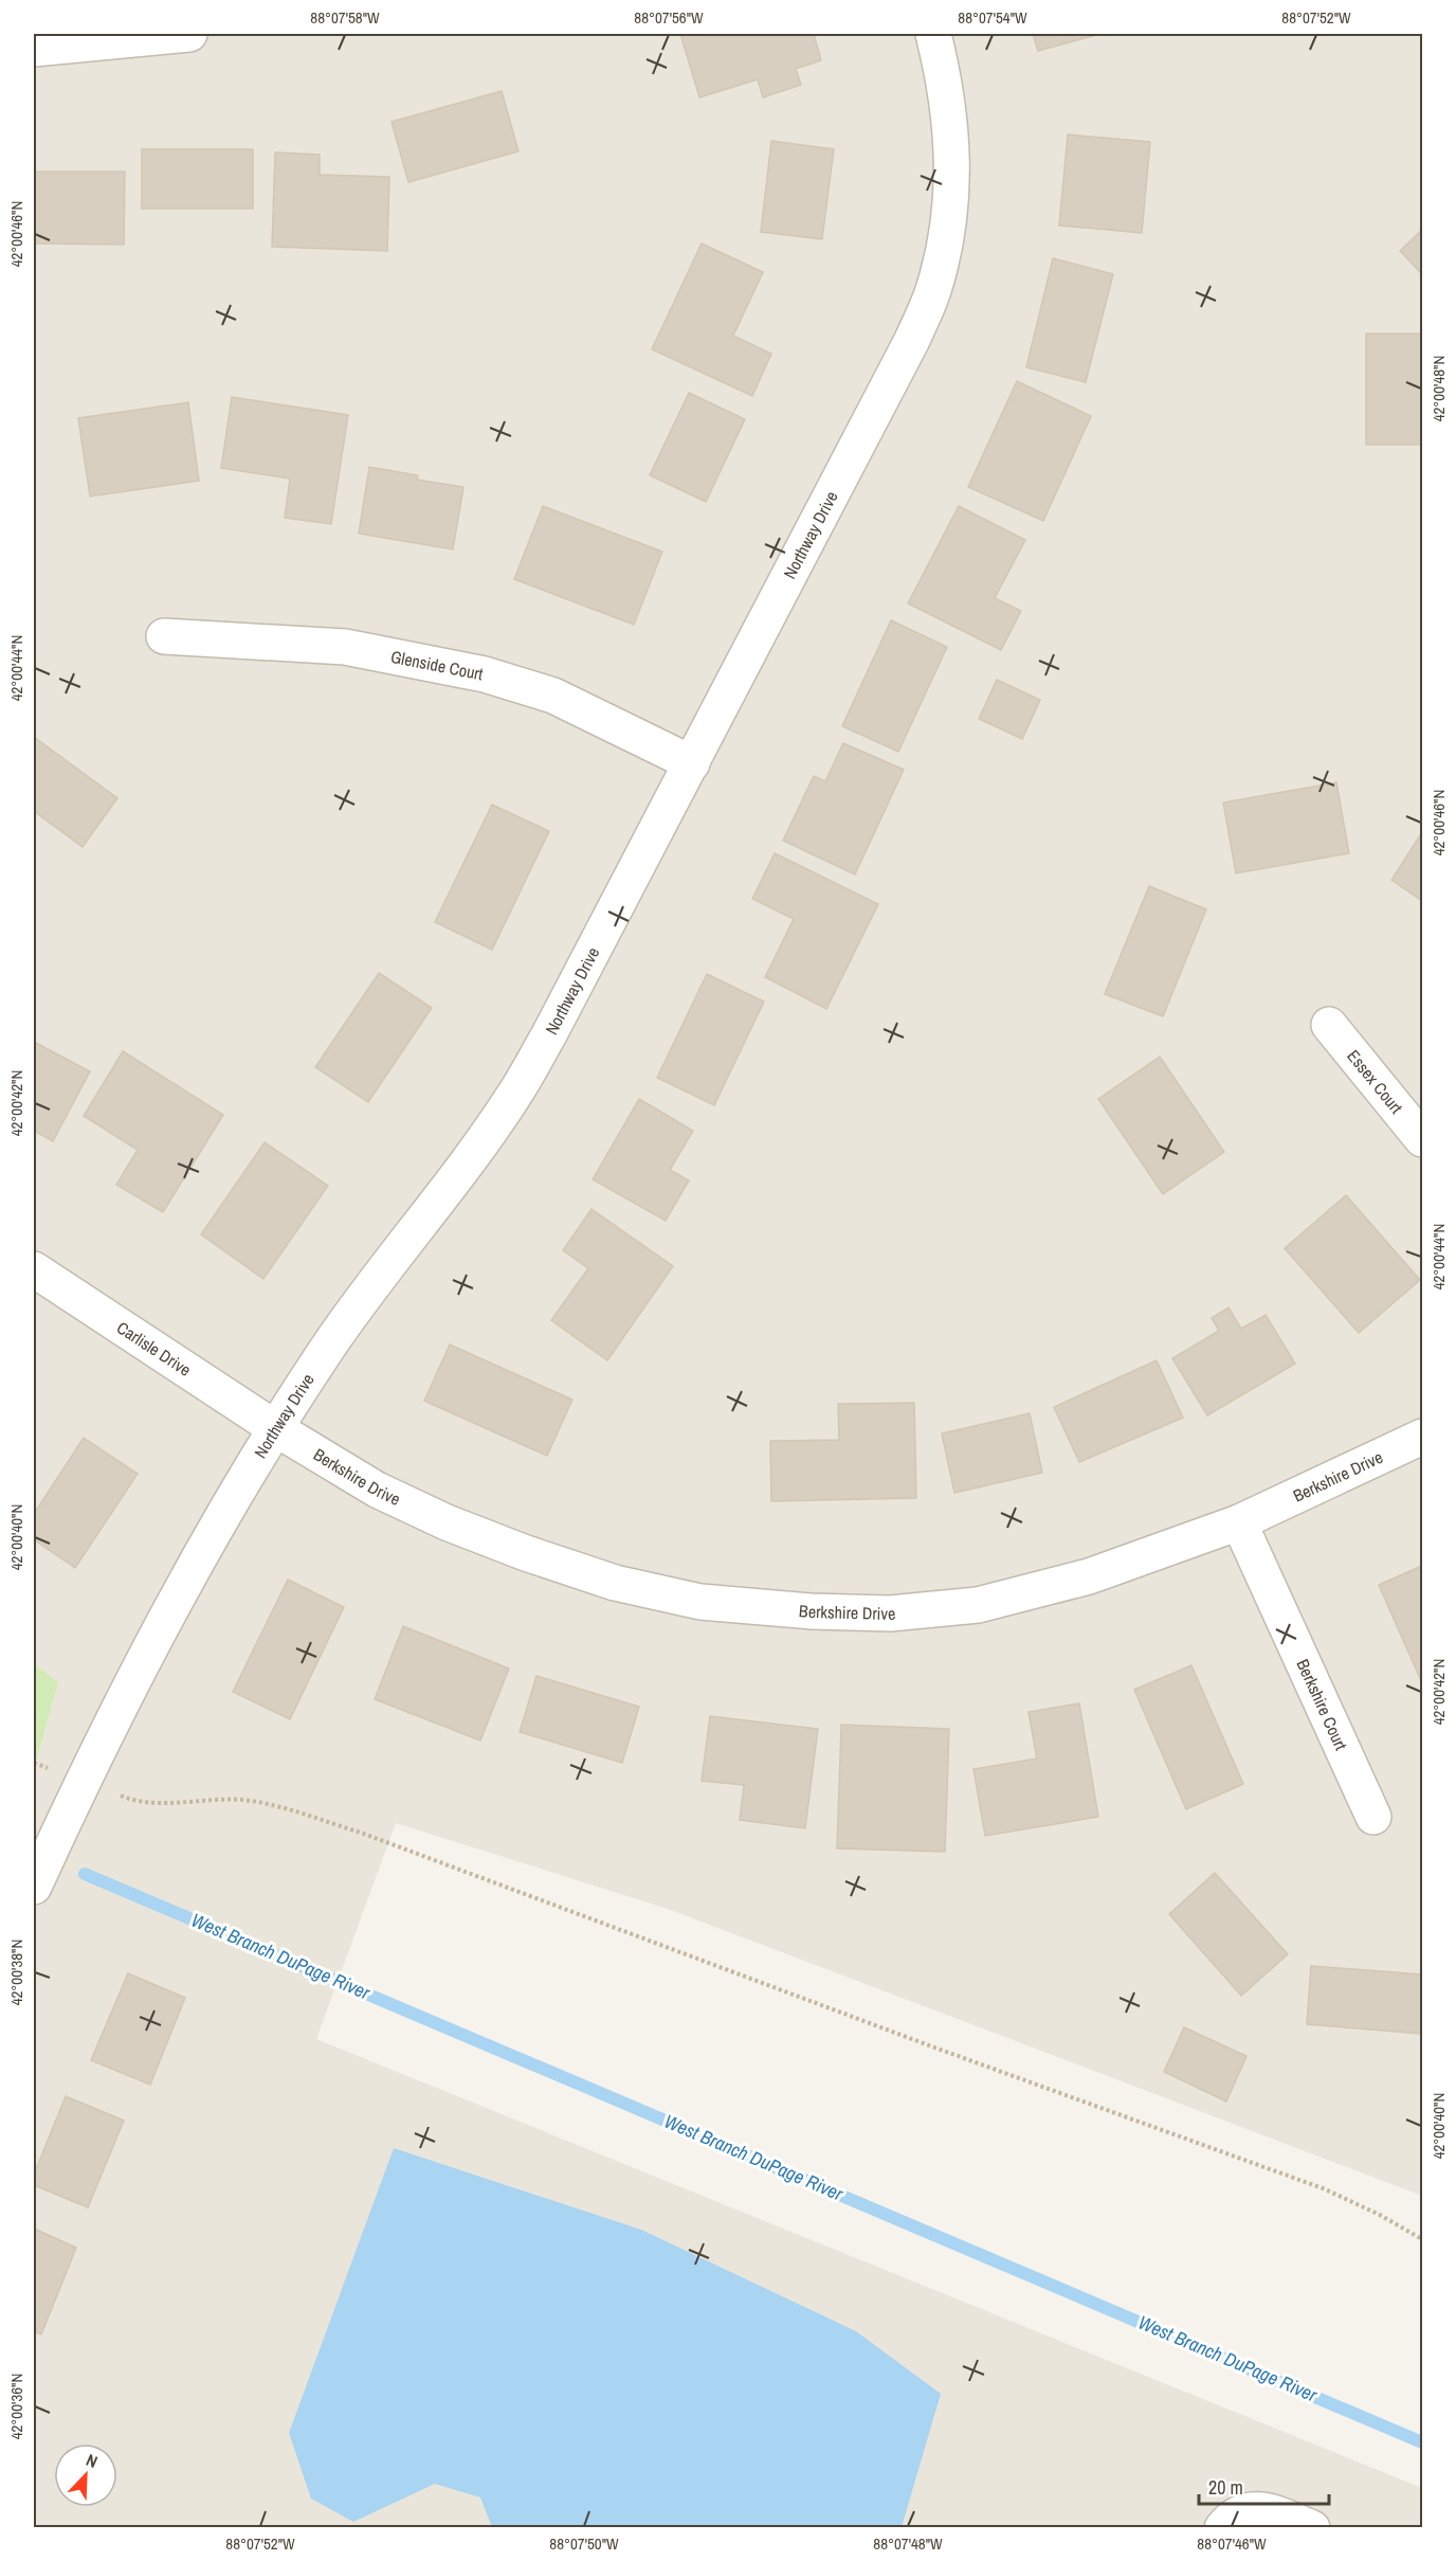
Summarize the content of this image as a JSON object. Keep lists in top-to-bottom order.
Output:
{
  "streets": {
    "street": [
      "Northway Drive",
      "Glenside Court",
      "Essex Court",
      "Carlisle Drive",
      "Berkshire Drive",
      "Berkshire Court"
    ]
  },
  "crossings": [
    ["Northway Drive", "Glenside Court"],
    ["Northway Drive", "Carlisle Drive"],
    ["Northway Drive", "Berkshire Drive"],
    ["Carlisle Drive", "Berkshire Drive"],
    ["Berkshire Drive", "Berkshire Court"]
  ],
  "water": ["West Branch DuPage River"],
  "scale_bar": "20 m",
  "north": "top right",
  "coordinates": [
    "88°07'58\"W",
    "88°07'56\"W",
    "88°07'54\"W",
    "88°07'52\"W",
    "42°00'46\"N",
    "42°00'48\"N",
    "42°00'44\"N",
    "42°00'42\"N",
    "42°00'40\"N",
    "42°00'38\"N",
    "42°00'36\"N",
    "88°07'50\"W",
    "88°07'48\"W",
    "88°07'46\"W"
  ]
}
